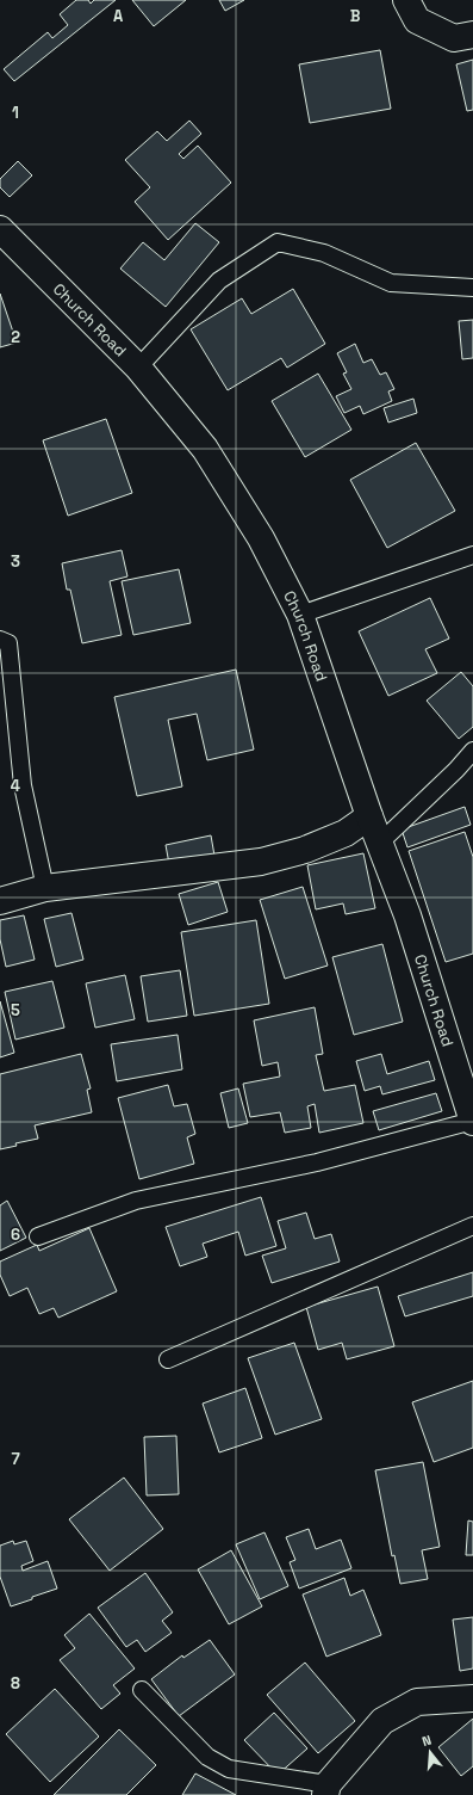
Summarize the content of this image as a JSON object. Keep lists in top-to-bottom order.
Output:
{
  "streets": {
    "street": ["Church Road"]
  },
  "north": "top",
  "grid": {
    "columns": ["A", "B"],
    "rows": [
      "1",
      "2",
      "3",
      "4",
      "5",
      "6",
      "7",
      "8"
    ]
  }
}
